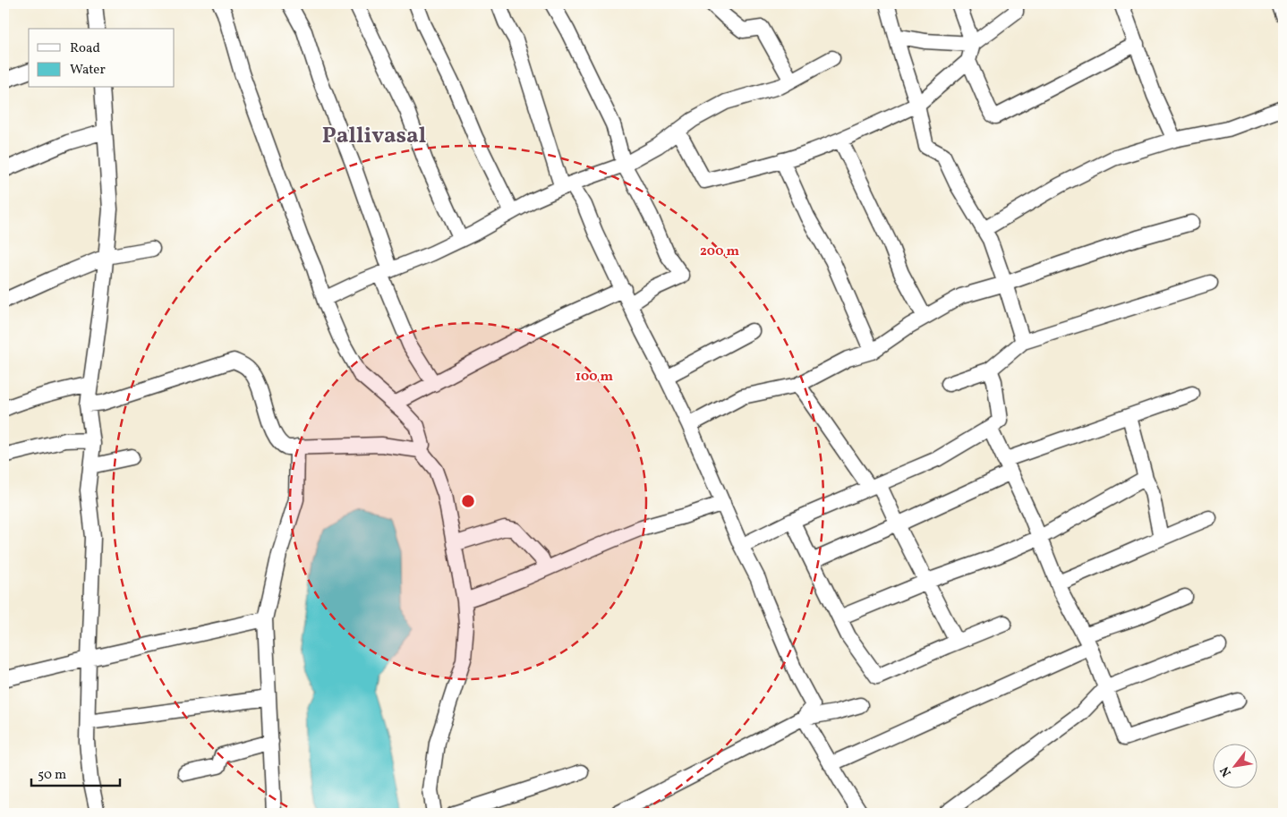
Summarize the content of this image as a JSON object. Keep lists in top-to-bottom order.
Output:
{
  "districts": ["Pallivasal"],
  "legend": ["Road", "Water"],
  "scale_bar": "50 m",
  "north": "bottom left",
  "rings": ["200 m", "100 m"]
}
